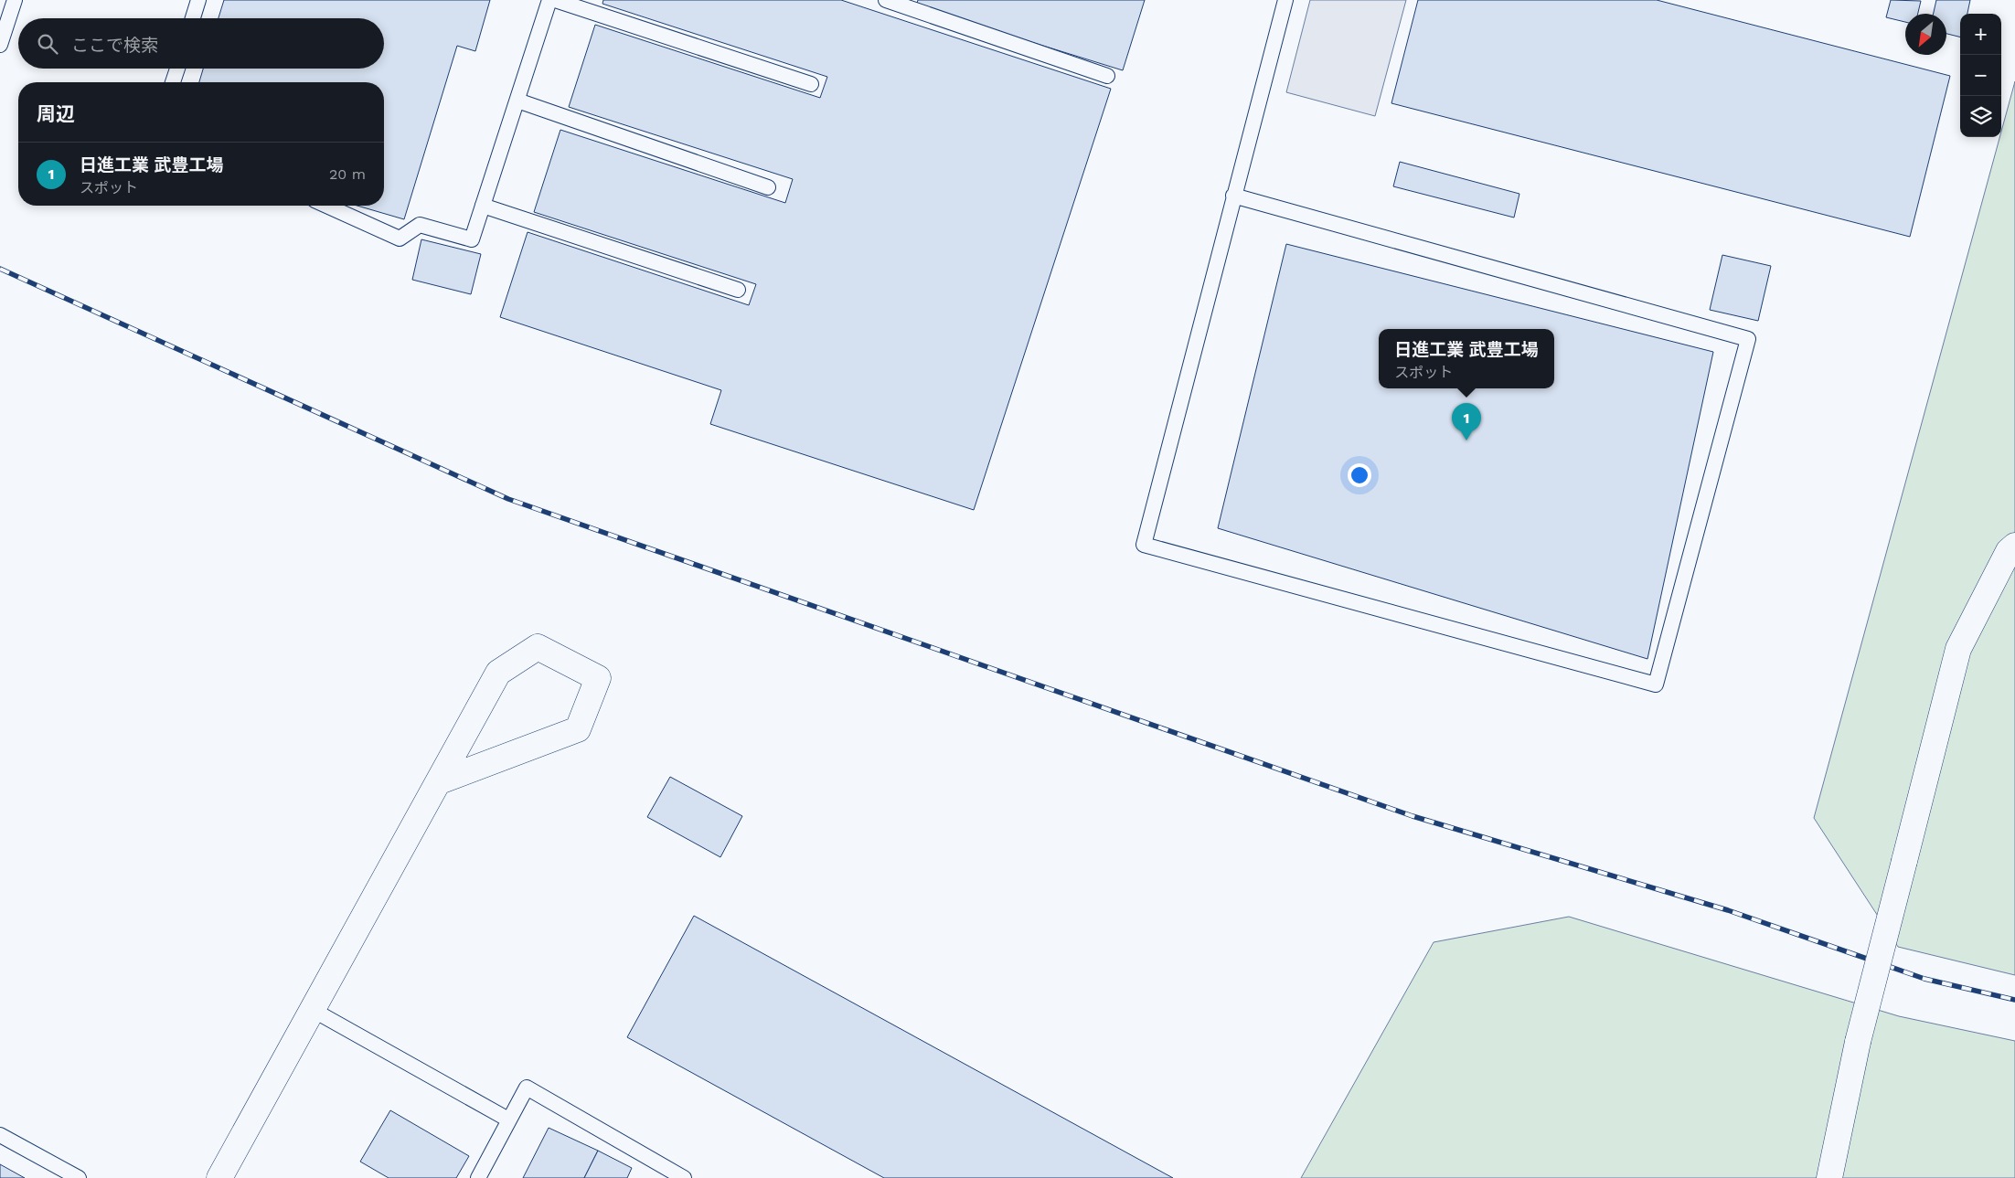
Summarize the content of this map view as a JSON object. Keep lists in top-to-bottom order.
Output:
{
  "north": "bottom left",
  "page": {
    "map_buttons": ["+", "−"],
    "search": "ここで検索",
    "heading": "周辺",
    "list": [
      {
        "mark": "1",
        "name": "日進工業 武豊工場",
        "note": "スポット",
        "value": "20 m"
      }
    ],
    "popup": ["日進工業 武豊工場", "スポット"],
    "pins": "1"
  }
}
